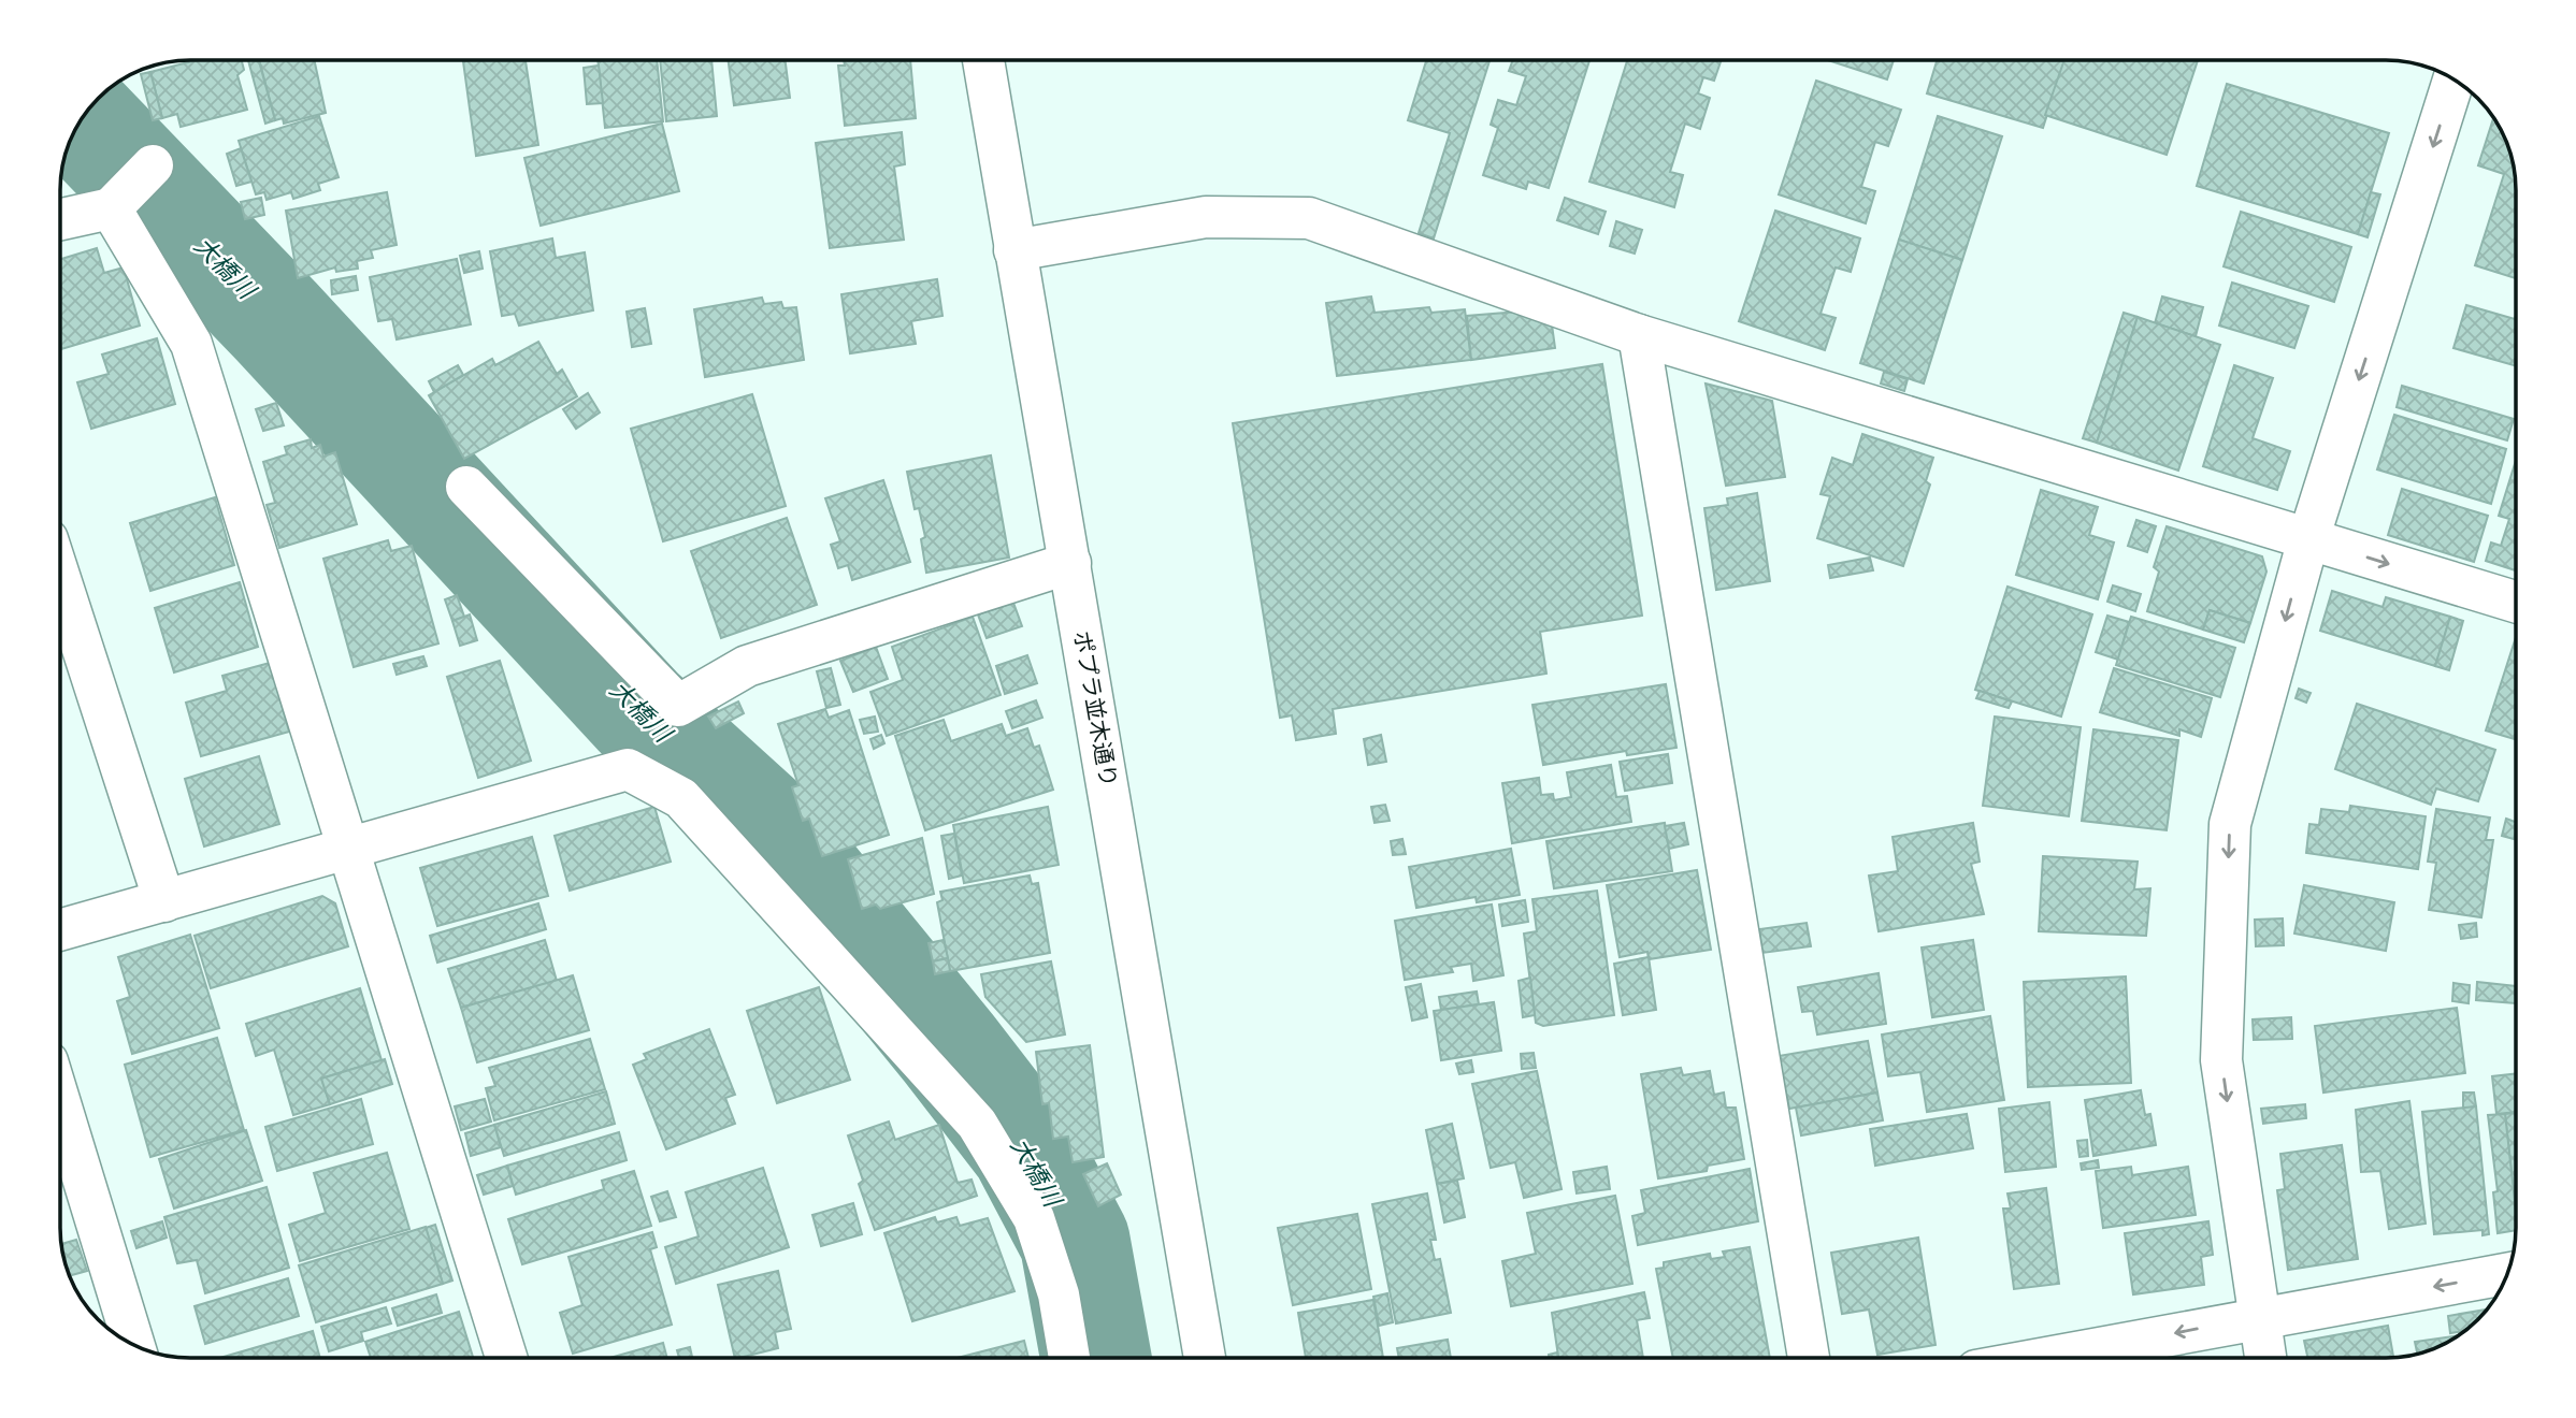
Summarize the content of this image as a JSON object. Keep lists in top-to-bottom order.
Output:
{
  "streets": {
    "street": ["ポプラ並木通り"]
  },
  "water": ["大橋川"]
}
